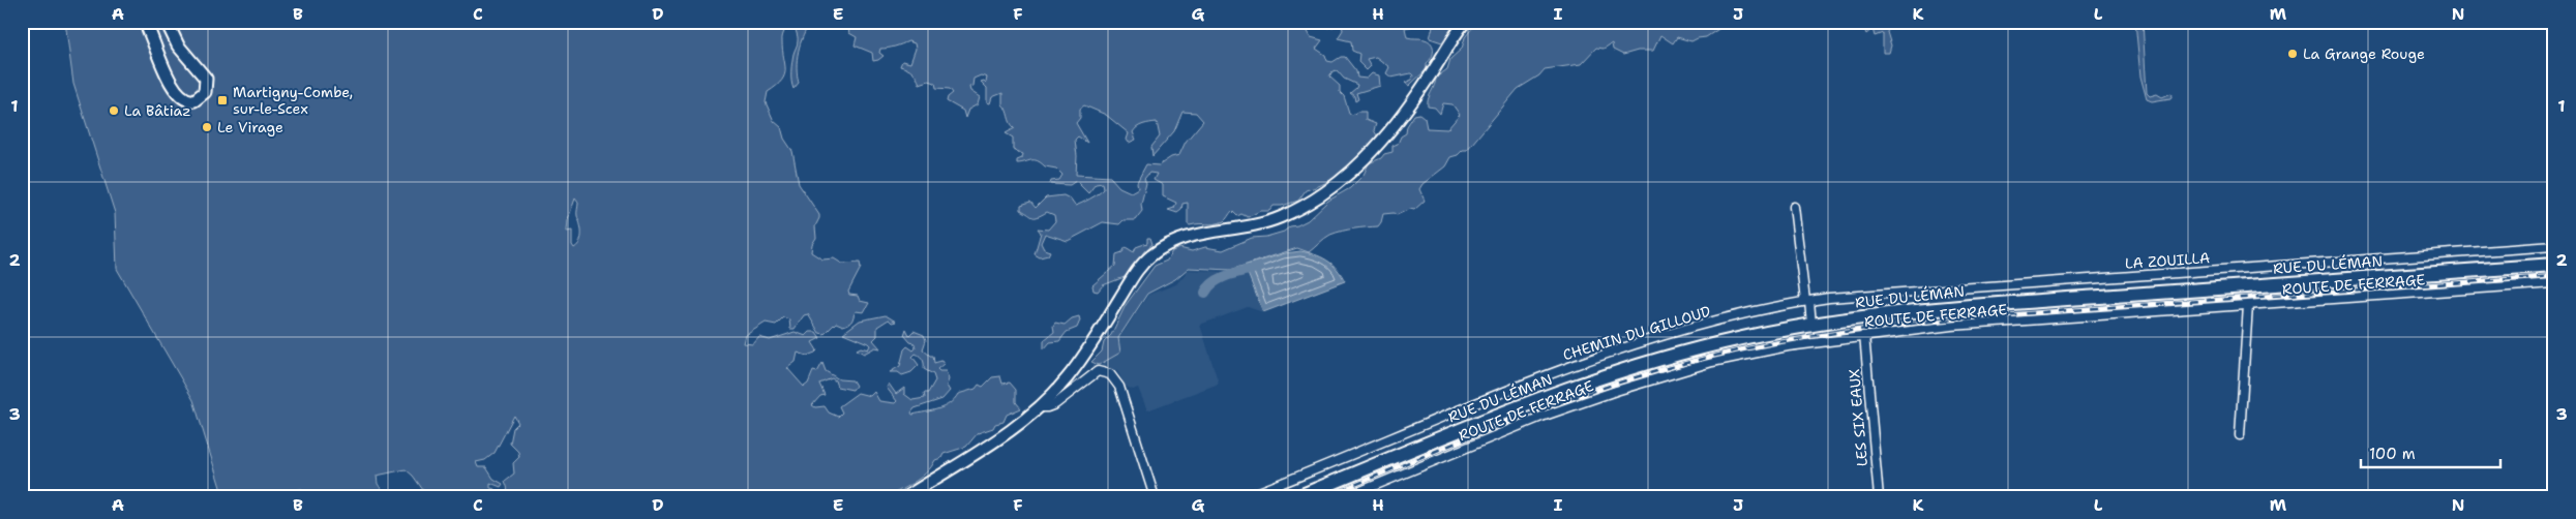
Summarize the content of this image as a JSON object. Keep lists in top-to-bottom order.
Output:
{
  "streets": {
    "main road": ["RUE DU LÉMAN"],
    "street": [
      "LA ZOUILLA",
      "ROUTE DE FERRAGE",
      "CHEMIN DU GILLOUD",
      "LES SIX EAUX"
    ]
  },
  "crossings": [
    ["LA ZOUILLA", "CHEMIN DU GILLOUD"],
    ["ROUTE DE FERRAGE", "LES SIX EAUX"]
  ],
  "places": {
    "other": ["La Grange Rouge", "La Bâtiaz", "Le Virage"],
    "transit": ["Martigny-Combe, sur-le-Scex"]
  },
  "scale_bar": "100 m",
  "grid": {
    "columns": [
      "A",
      "B",
      "C",
      "D",
      "E",
      "F",
      "G",
      "H",
      "I",
      "J",
      "K",
      "L",
      "M",
      "N"
    ],
    "rows": ["1", "2", "3"]
  }
}
